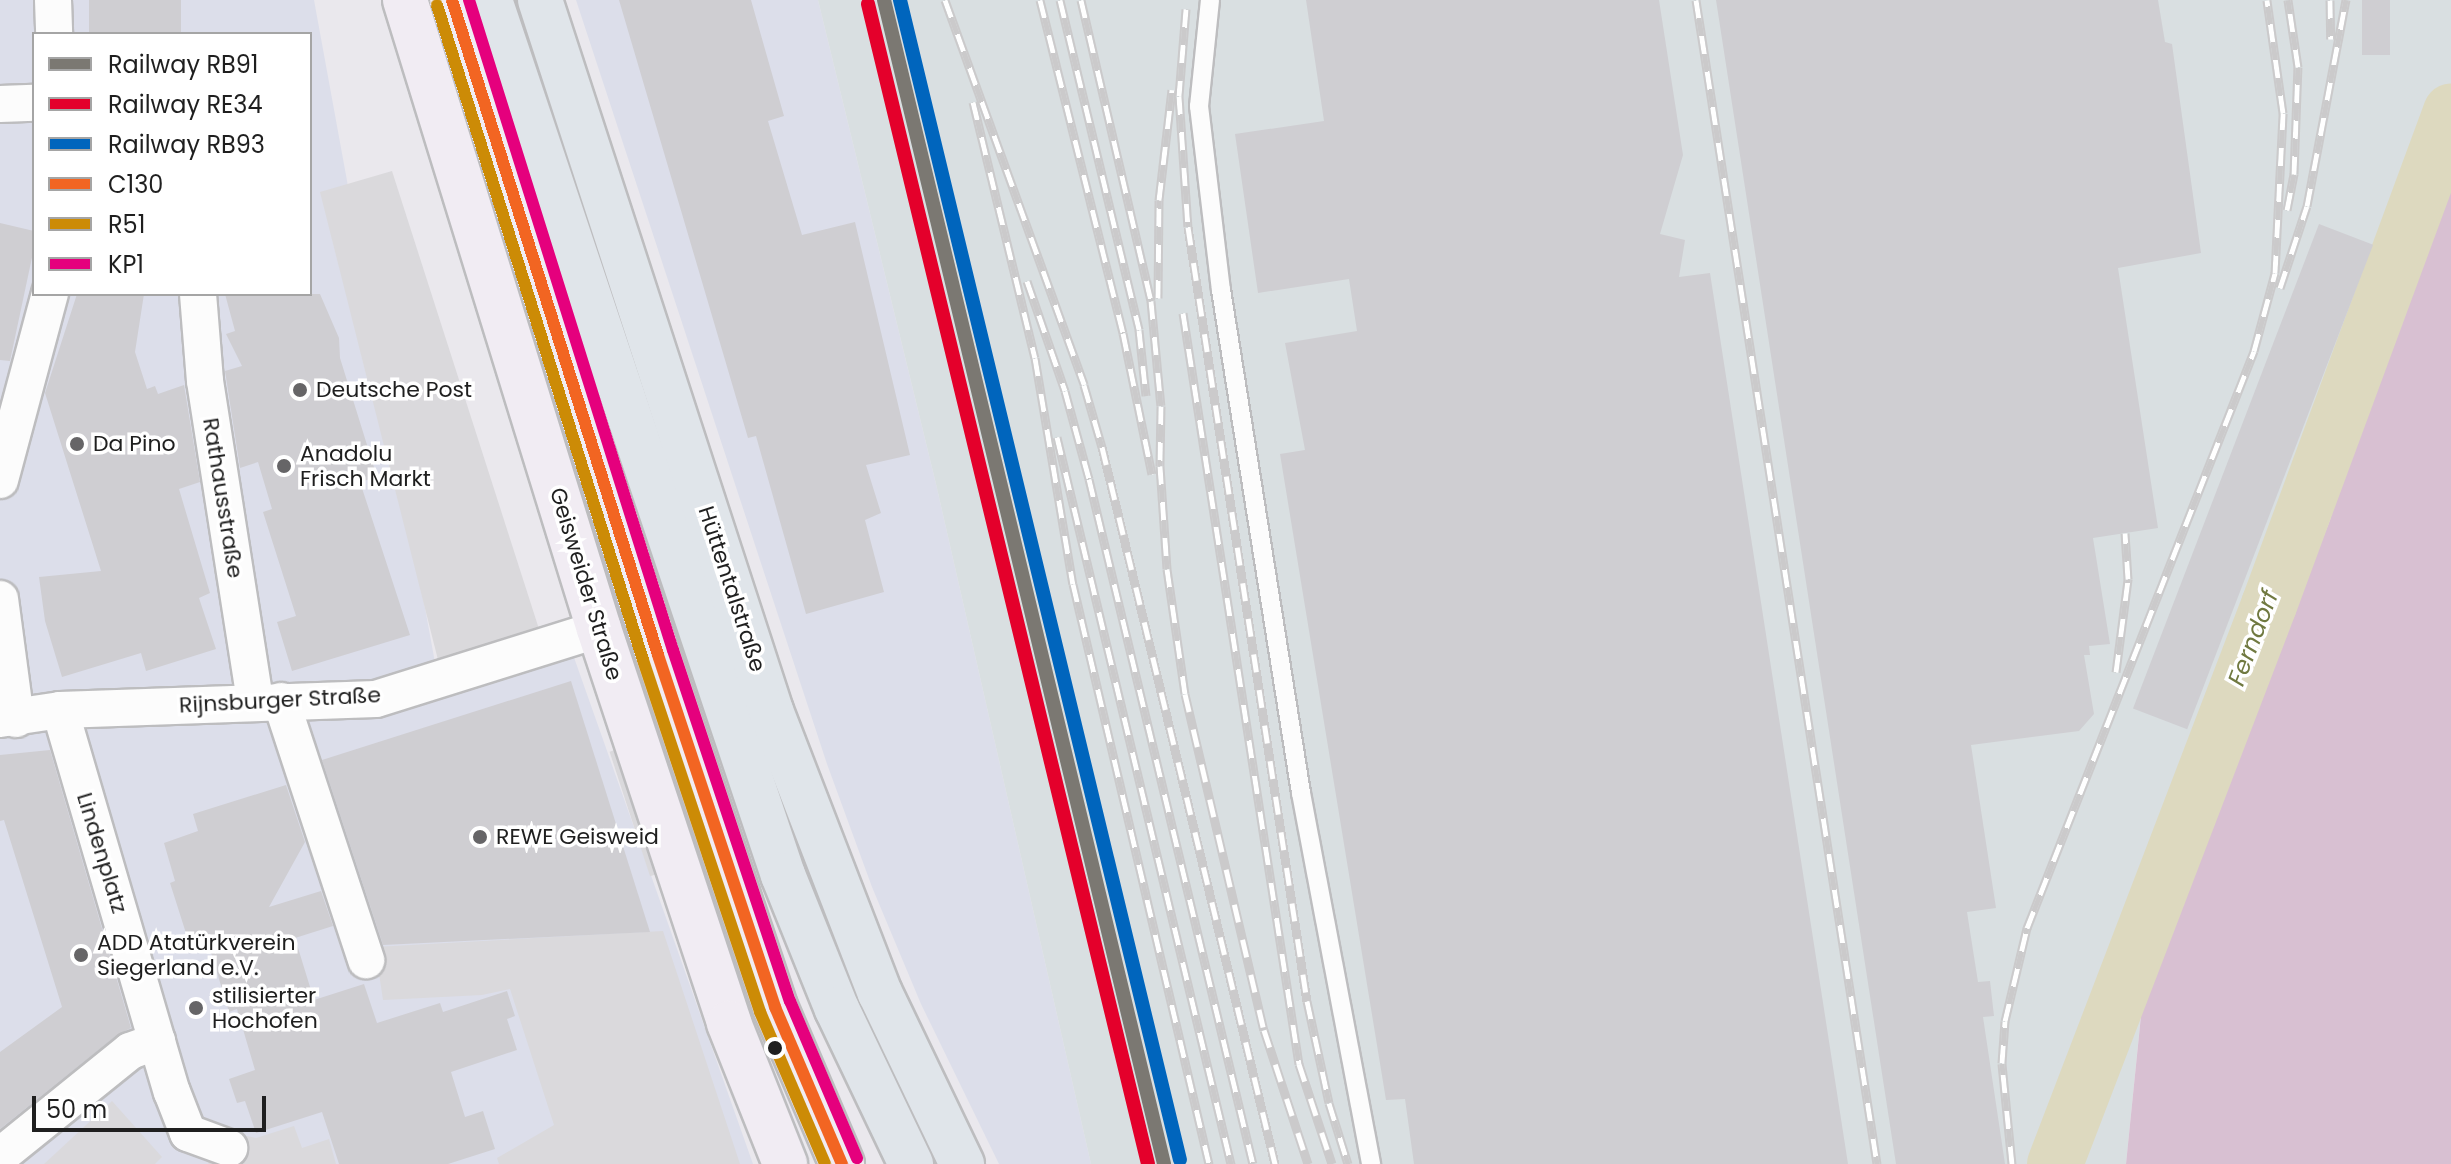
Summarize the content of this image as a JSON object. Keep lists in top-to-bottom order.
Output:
{
  "streets": {
    "highway": ["Hüttentalstraße"],
    "main road": ["Geisweider Straße"],
    "street": ["Rathausstraße", "Rijnsburger Straße", "Lindenplatz"]
  },
  "crossings": [
    ["Rathausstraße", "Rijnsburger Straße"],
    ["Geisweider Straße", "Rijnsburger Straße"],
    ["Rijnsburger Straße", "Lindenplatz"]
  ],
  "water": ["Ferndorf"],
  "places": [
    "Deutsche Post",
    "Da Pino",
    "Anadolu Frisch Markt",
    "REWE Geisweid",
    "ADD Atatürkverein Siegerland e.V.",
    "stilisierter Hochofen"
  ],
  "lines": [
    "rail line RB91",
    "rail line RB93",
    "transit line C130",
    "transit line KP1",
    "rail line RE34",
    "transit line R51"
  ],
  "legend": [
    "Railway RB91",
    "Railway RE34",
    "Railway RB93",
    "C130",
    "R51",
    "KP1"
  ],
  "scale_bar": "50 m"
}
